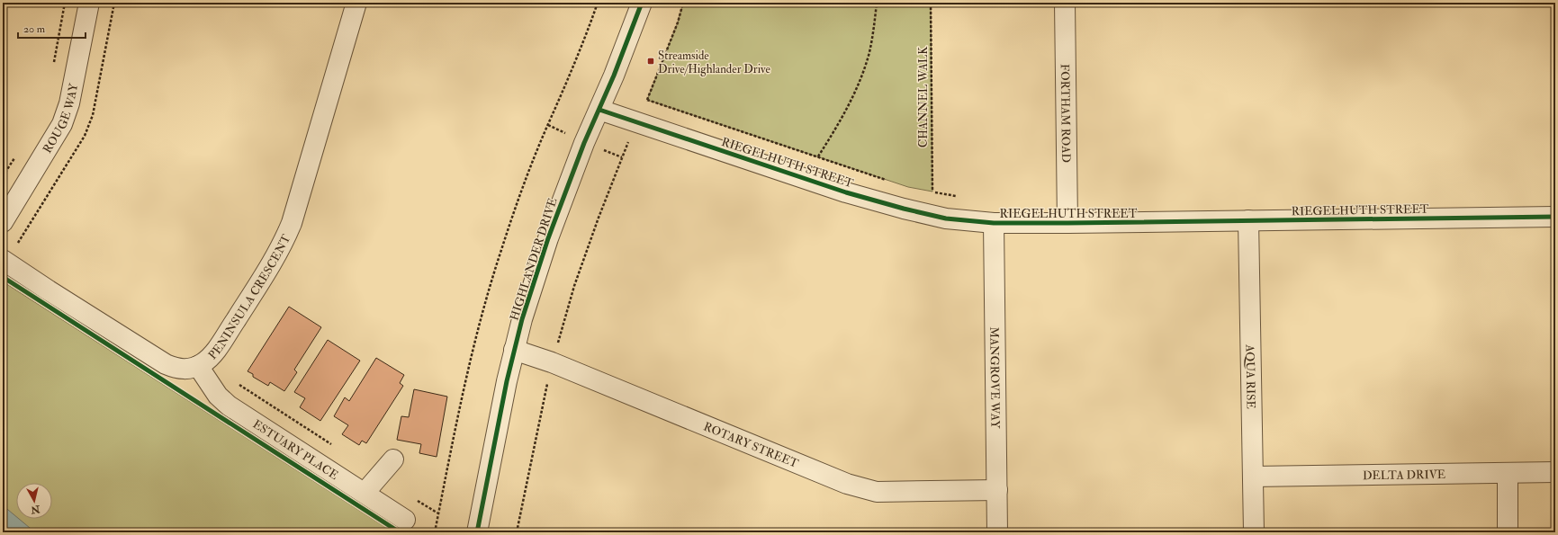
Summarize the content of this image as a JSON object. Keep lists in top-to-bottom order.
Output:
{
  "streets": {
    "street": [
      "FORTHAM ROAD",
      "ROUGE WAY",
      "RIEGELHUTH STREET",
      "HIGHLANDER DRIVE",
      "PENINSULA CRESCENT",
      "AQUA RISE",
      "MANGROVE WAY",
      "ROTARY STREET",
      "ESTUARY PLACE",
      "DELTA DRIVE"
    ],
    "path": ["CHANNEL WALK"]
  },
  "crossings": [
    ["FORTHAM ROAD", "RIEGELHUTH STREET"],
    ["RIEGELHUTH STREET", "HIGHLANDER DRIVE"],
    ["RIEGELHUTH STREET", "AQUA RISE"],
    ["RIEGELHUTH STREET", "MANGROVE WAY"],
    ["HIGHLANDER DRIVE", "ROTARY STREET"],
    ["PENINSULA CRESCENT", "ESTUARY PLACE"],
    ["AQUA RISE", "DELTA DRIVE"],
    ["MANGROVE WAY", "ROTARY STREET"]
  ],
  "places": {
    "transit": ["Streamside Drive/Highlander Drive"]
  },
  "scale_bar": "20 m",
  "north": "bottom"
}
